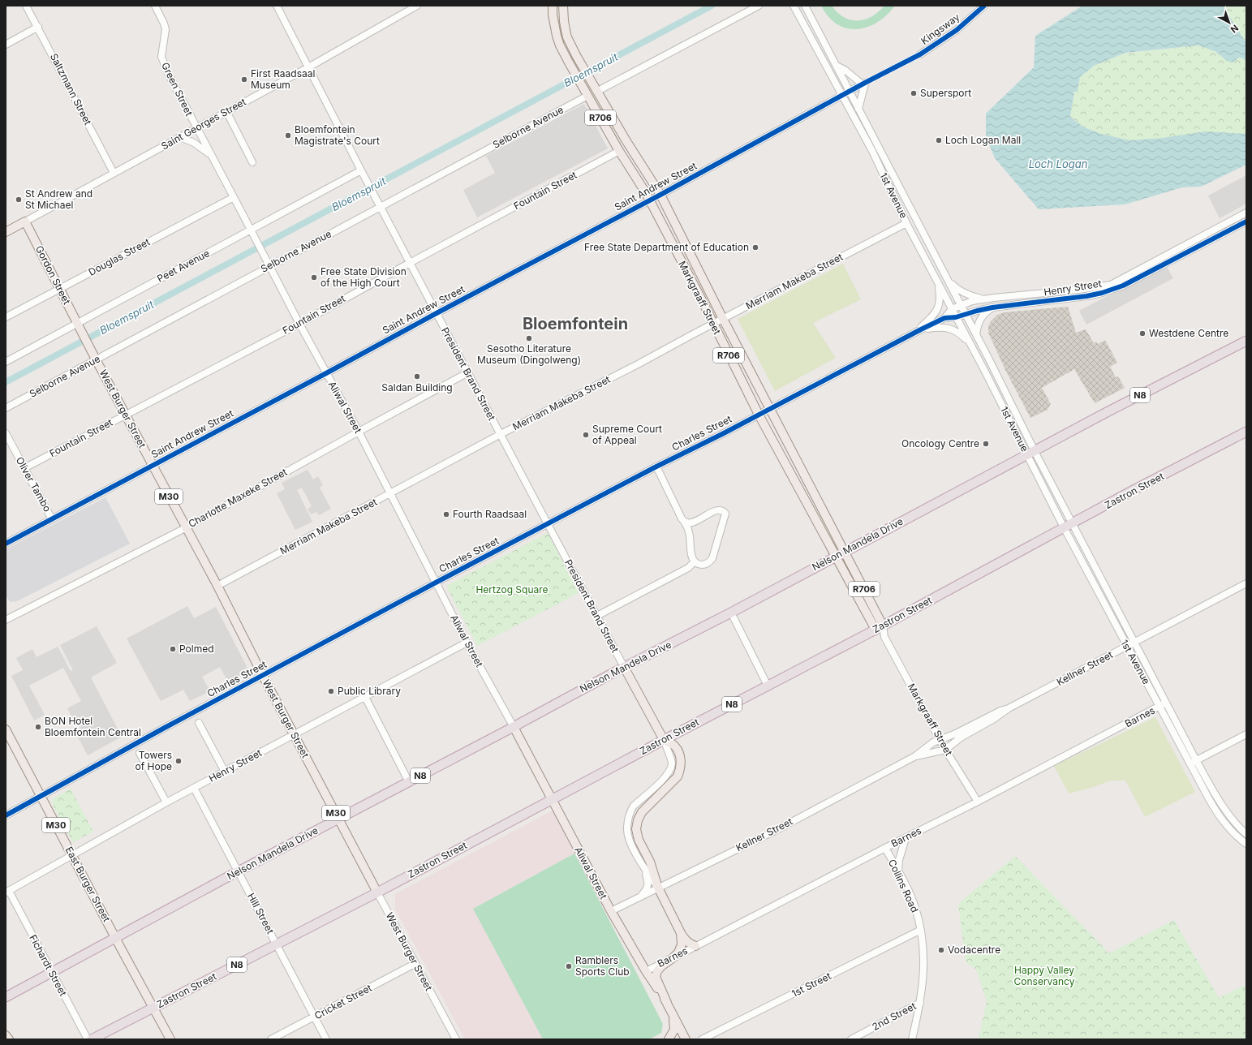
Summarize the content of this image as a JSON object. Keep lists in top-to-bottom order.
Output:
{
  "streets": {
    "highway": ["N8", "Zastron Street", "Nelson Mandela Drive"],
    "main road": [
      "R706",
      "Saint Georges Street",
      "Gordon Street",
      "Markgraaff Street",
      "President Brand Street",
      "Aliwal Street",
      "West Burger Street",
      "M30",
      "East Burger Street"
    ],
    "street": [
      "Kingsway",
      "Saltzmann Street",
      "Green Street",
      "Selborne Avenue",
      "Saint Andrew Street",
      "Fountain Street",
      "1st Avenue",
      "Douglas Street",
      "Peet Avenue",
      "Merriam Makeba Street",
      "Henry Street",
      "Charles Street",
      "Oliver Tambo",
      "Charlotte Maxeke Street",
      "Kellner Street",
      "Barnes",
      "Collins Road",
      "Hill Street",
      "Fichardt Street",
      "1st Street",
      "Cricket Street",
      "2nd Street"
    ]
  },
  "crossings": [
    ["Saltzmann Street", "Saint Georges Street"],
    ["Green Street", "Saint Georges Street"],
    ["Green Street", "Douglas Street"],
    ["Green Street", "Peet Avenue"],
    ["Green Street", "Aliwal Street"],
    ["Saint Georges Street", "Gordon Street"],
    ["Saint Georges Street", "President Brand Street"],
    ["Selborne Avenue", "Markgraaff Street"],
    ["Selborne Avenue", "President Brand Street"],
    ["Selborne Avenue", "Aliwal Street"],
    ["Selborne Avenue", "West Burger Street"],
    ["Saint Andrew Street", "1st Avenue"],
    ["Saint Andrew Street", "Markgraaff Street"],
    ["Saint Andrew Street", "President Brand Street"],
    ["Saint Andrew Street", "Aliwal Street"],
    ["Saint Andrew Street", "West Burger Street"],
    ["Saint Andrew Street", "Oliver Tambo"],
    ["Fountain Street", "Markgraaff Street"],
    ["Fountain Street", "President Brand Street"],
    ["Fountain Street", "Aliwal Street"],
    ["Fountain Street", "West Burger Street"],
    ["Fountain Street", "Oliver Tambo"],
    ["1st Avenue", "Merriam Makeba Street"],
    ["1st Avenue", "Henry Street"],
    ["1st Avenue", "Zastron Street"],
    ["1st Avenue", "Nelson Mandela Drive"],
    ["1st Avenue", "Kellner Street"],
    ["1st Avenue", "Barnes"],
    ["Douglas Street", "Gordon Street"],
    ["Peet Avenue", "Gordon Street"],
    ["Peet Avenue", "President Brand Street"],
    ["Peet Avenue", "West Burger Street"],
    ["Gordon Street", "West Burger Street"],
    ["Merriam Makeba Street", "Markgraaff Street"],
    ["Merriam Makeba Street", "President Brand Street"],
    ["Merriam Makeba Street", "Aliwal Street"],
    ["Merriam Makeba Street", "West Burger Street"],
    ["Henry Street", "Aliwal Street"],
    ["Henry Street", "West Burger Street"],
    ["Henry Street", "Charles Street"],
    ["Henry Street", "East Burger Street"],
    ["Henry Street", "Hill Street"],
    ["Henry Street", "Fichardt Street"],
    ["Markgraaff Street", "Charles Street"],
    ["Markgraaff Street", "Zastron Street"],
    ["Markgraaff Street", "Nelson Mandela Drive"],
    ["Markgraaff Street", "Kellner Street"],
    ["Markgraaff Street", "Barnes"],
    ["President Brand Street", "Charles Street"],
    ["President Brand Street", "Zastron Street"],
    ["President Brand Street", "Charlotte Maxeke Street"],
    ["President Brand Street", "Nelson Mandela Drive"],
    ["Aliwal Street", "Charles Street"],
    ["Aliwal Street", "Zastron Street"],
    ["Aliwal Street", "Charlotte Maxeke Street"],
    ["Aliwal Street", "Nelson Mandela Drive"],
    ["Aliwal Street", "Kellner Street"],
    ["Aliwal Street", "Barnes"],
    ["West Burger Street", "Charles Street"],
    ["West Burger Street", "Zastron Street"],
    ["West Burger Street", "Charlotte Maxeke Street"],
    ["West Burger Street", "Nelson Mandela Drive"],
    ["West Burger Street", "Cricket Street"],
    ["Charles Street", "East Burger Street"],
    ["Zastron Street", "East Burger Street"],
    ["Zastron Street", "Hill Street"],
    ["Nelson Mandela Drive", "East Burger Street"],
    ["Nelson Mandela Drive", "Hill Street"],
    ["Nelson Mandela Drive", "Fichardt Street"],
    ["Barnes", "Collins Road"],
    ["Collins Road", "1st Street"],
    ["Collins Road", "2nd Street"],
    ["Hill Street", "Cricket Street"]
  ],
  "districts": ["Bloemfontein"],
  "water": ["Bloemspruit", "Loch Logan"],
  "parks": ["Hertzog Square", "Happy Valley Conservancy"],
  "places": [
    "First Raadsaal Museum",
    "Supersport",
    "Bloemfontein Magistrate's Court",
    "Loch Logan Mall",
    "St Andrew and St Michael",
    "Free State Department of Education",
    "Free State Division of the High Court",
    "Westdene Centre",
    "Sesotho Literature Museum (Dingolweng)",
    "Saldan Building",
    "Supreme Court of Appeal",
    "Oncology Centre",
    "Fourth Raadsaal",
    "Polmed",
    "Public Library",
    "BON Hotel Bloemfontein Central",
    "Towers of Hope",
    "Vodacentre",
    "Ramblers Sports Club"
  ],
  "north": "bottom right"
}
